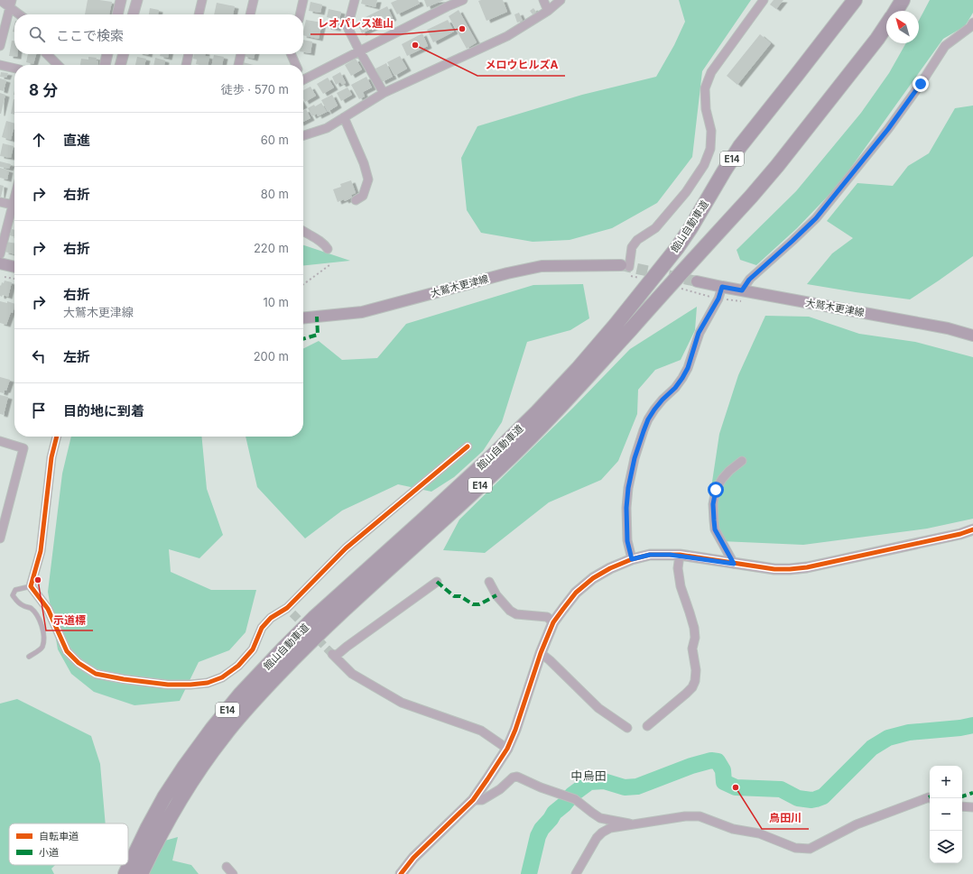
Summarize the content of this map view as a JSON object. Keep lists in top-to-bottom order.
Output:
{
  "streets": {
    "highway": ["E14", "館山自動車道"],
    "main road": ["大鷲木更津線"]
  },
  "districts": ["中烏田"],
  "places": [
    "レオパレス進山",
    "メロウヒルズA",
    "示道標",
    "鳥田川"
  ],
  "legend": ["自転車道", "小道"],
  "north": "top left",
  "page": {
    "search": "ここで検索",
    "heading": ["8 分", "徒歩 · 570 m"],
    "list": [
      ["直進", "60 m"],
      ["右折", "80 m"],
      ["右折", "220 m"],
      ["右折", "大鷲木更津線", "10 m"],
      ["左折", "200 m"],
      "目的地に到着"
    ],
    "map_buttons": ["+", "−"]
  }
}
